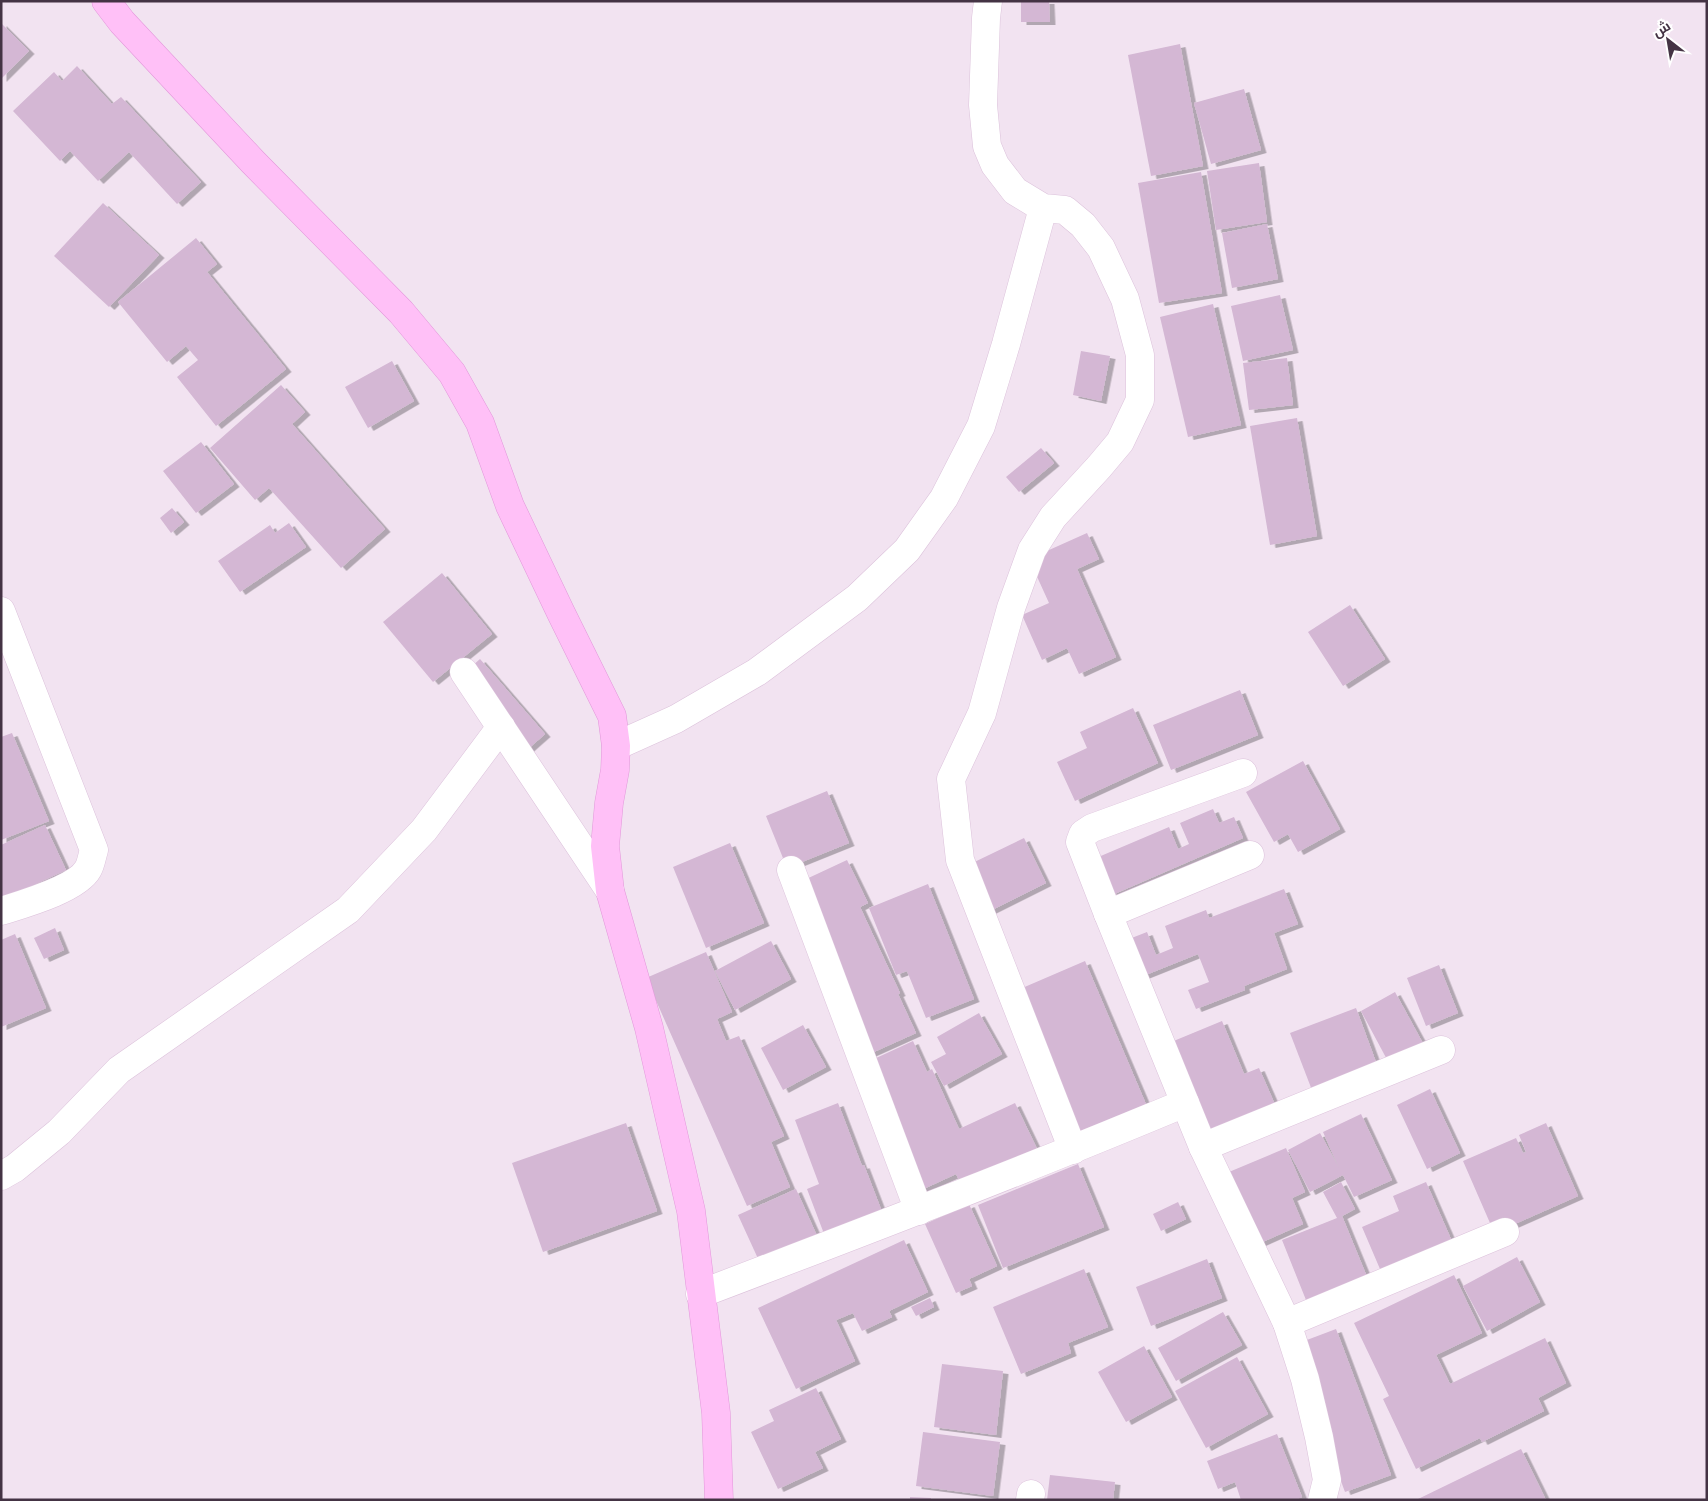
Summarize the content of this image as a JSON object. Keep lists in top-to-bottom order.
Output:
{
  "north": "top left"
}
